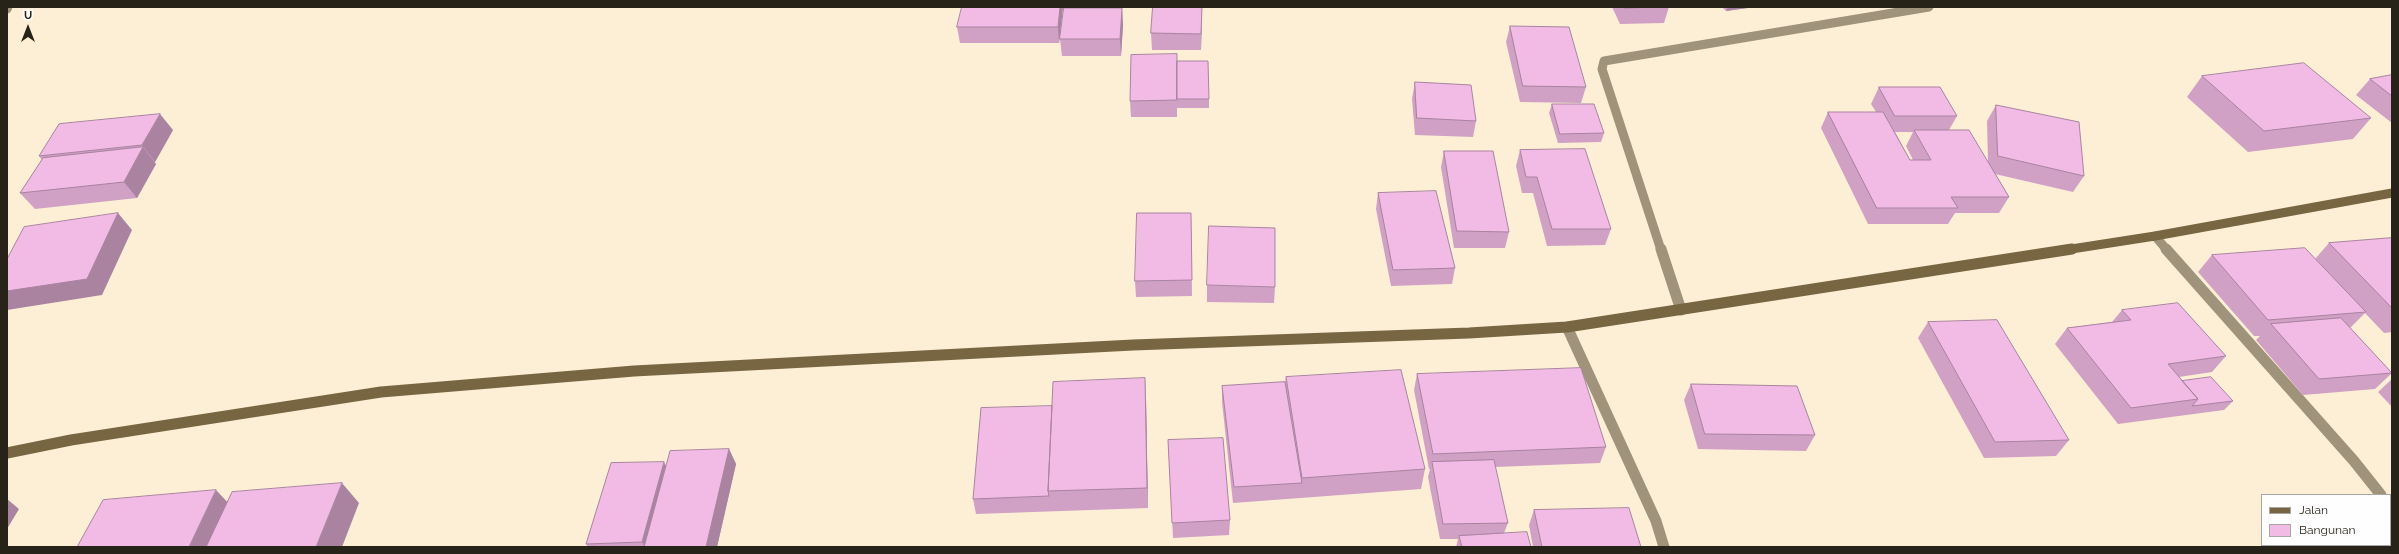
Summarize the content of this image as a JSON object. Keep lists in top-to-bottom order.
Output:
{
  "legend": ["Jalan", "Bangunan"],
  "north": "top"
}
